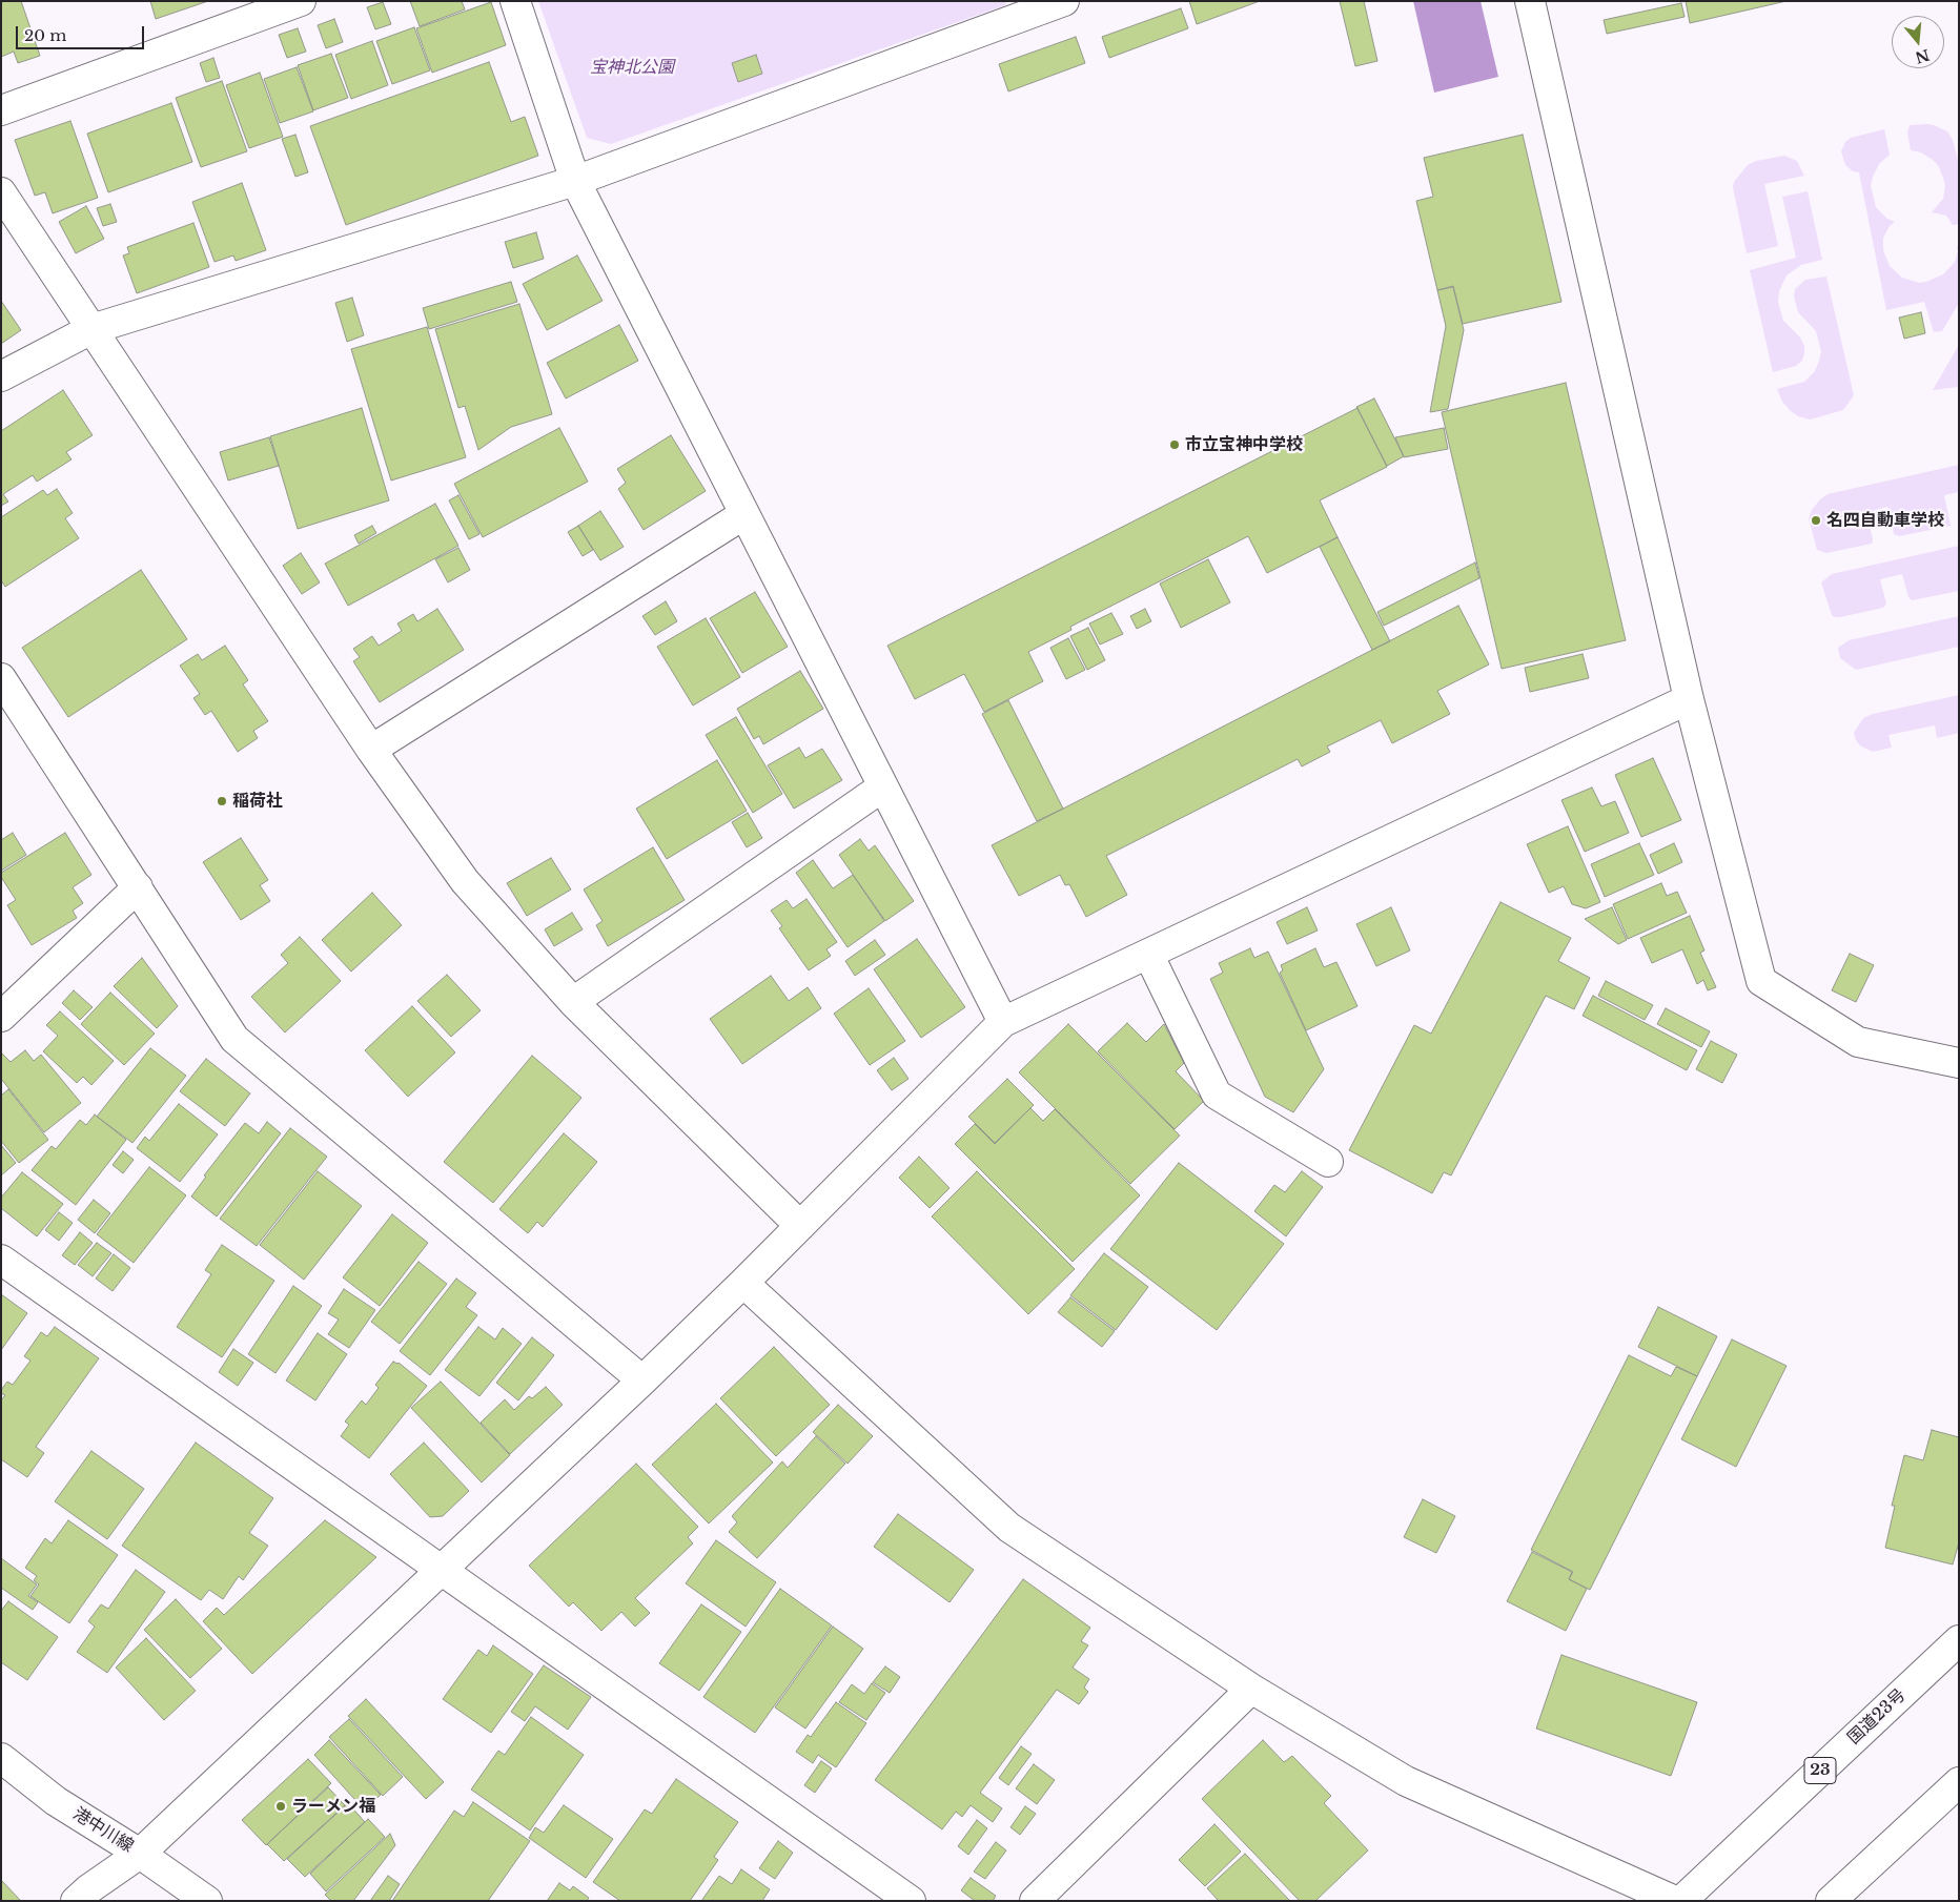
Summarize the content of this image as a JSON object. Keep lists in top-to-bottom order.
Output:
{
  "streets": {
    "main road": ["国道23号", "23", "港中川線"]
  },
  "parks": ["宝神北公園"],
  "places": [
    "市立宝神中学校",
    "名四自動車学校",
    "稲荷社",
    "ラーメン福"
  ],
  "scale_bar": "20 m",
  "north": "bottom"
}
